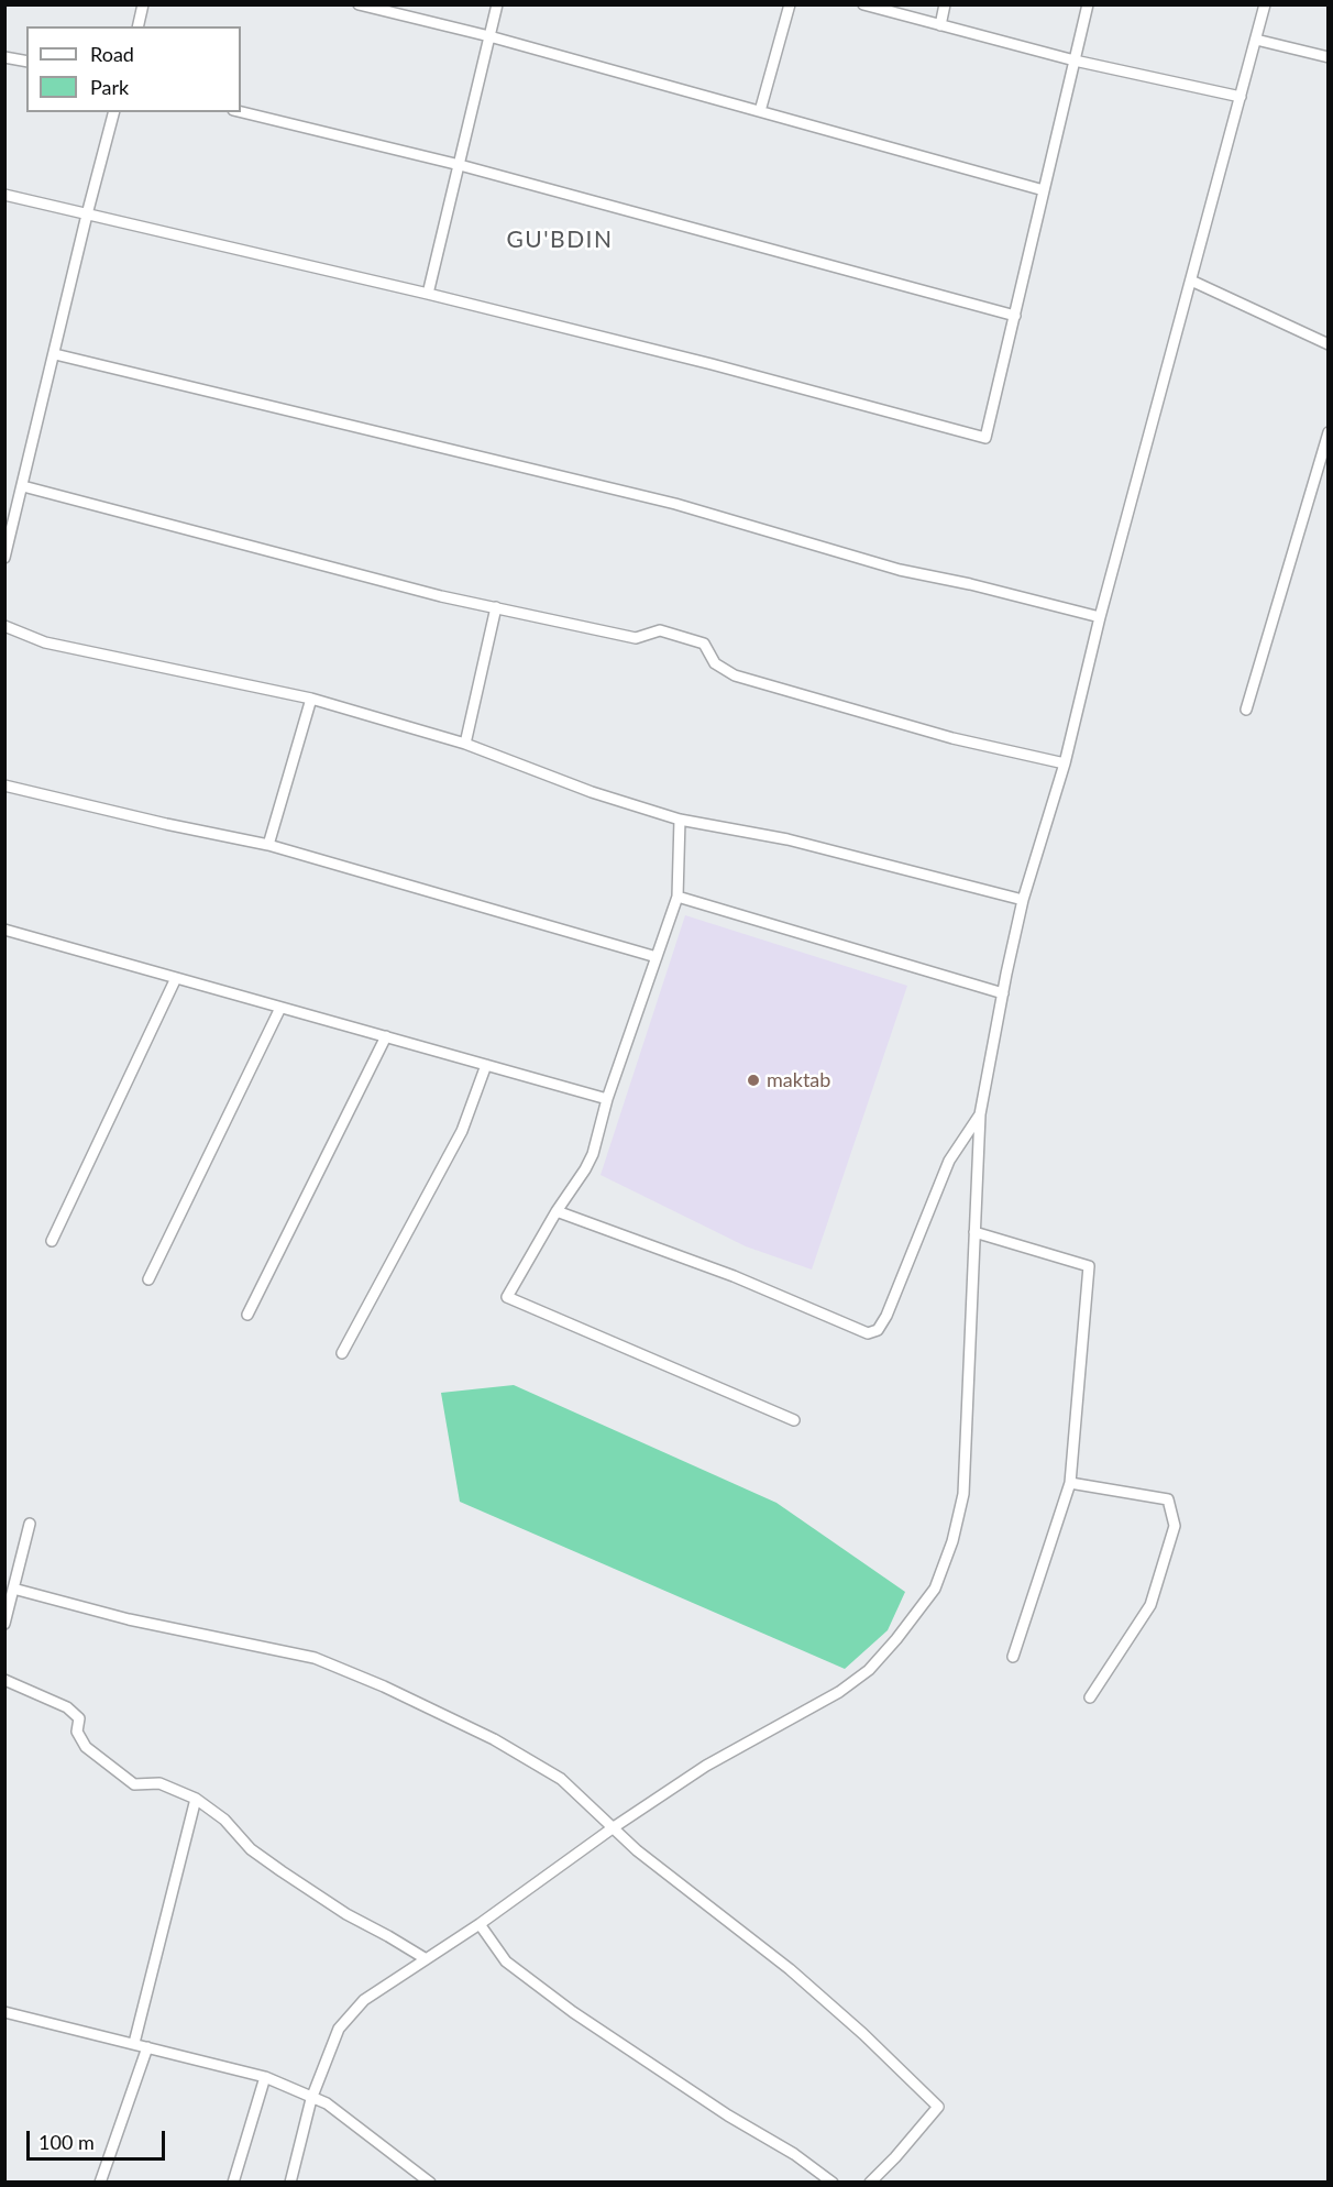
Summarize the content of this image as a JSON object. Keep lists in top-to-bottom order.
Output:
{
  "districts": ["GU'BDIN"],
  "places": ["maktab"],
  "legend": ["Road", "Park"],
  "scale_bar": "100 m"
}
